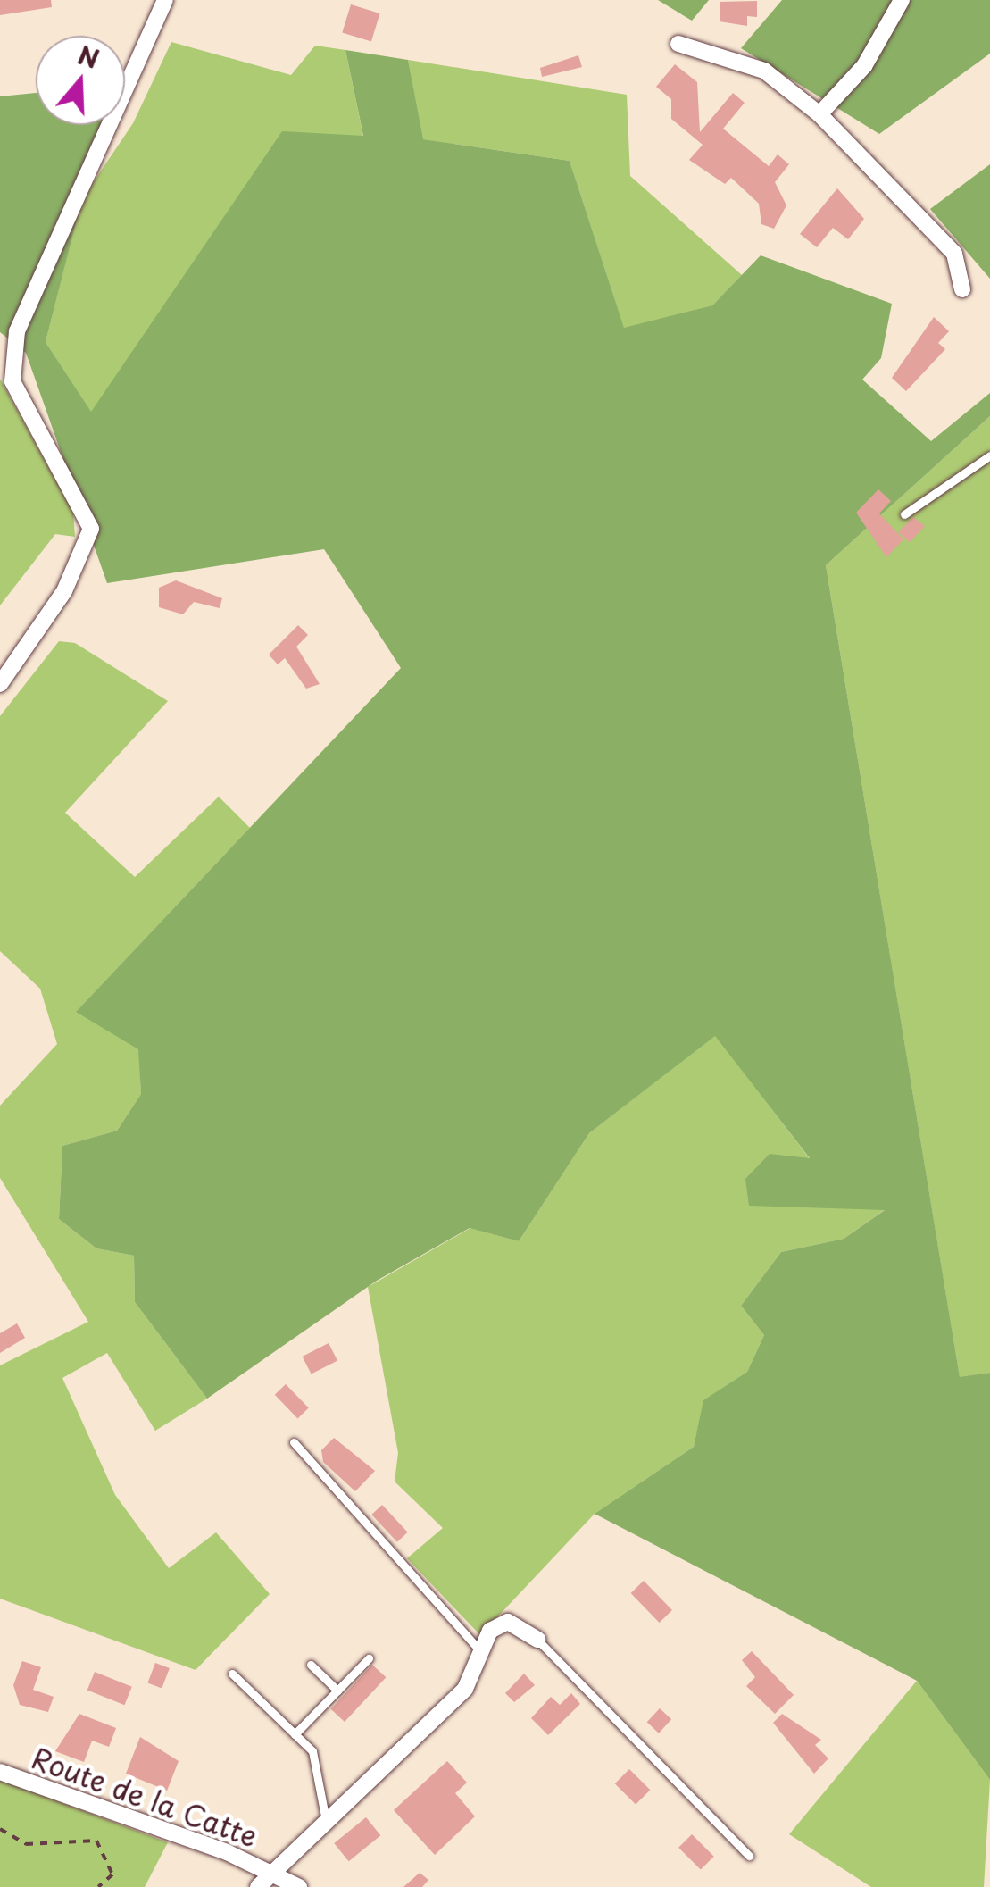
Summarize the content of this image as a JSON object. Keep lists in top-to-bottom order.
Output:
{
  "streets": {
    "street": ["Route de la Catte"]
  },
  "north": "top"
}
